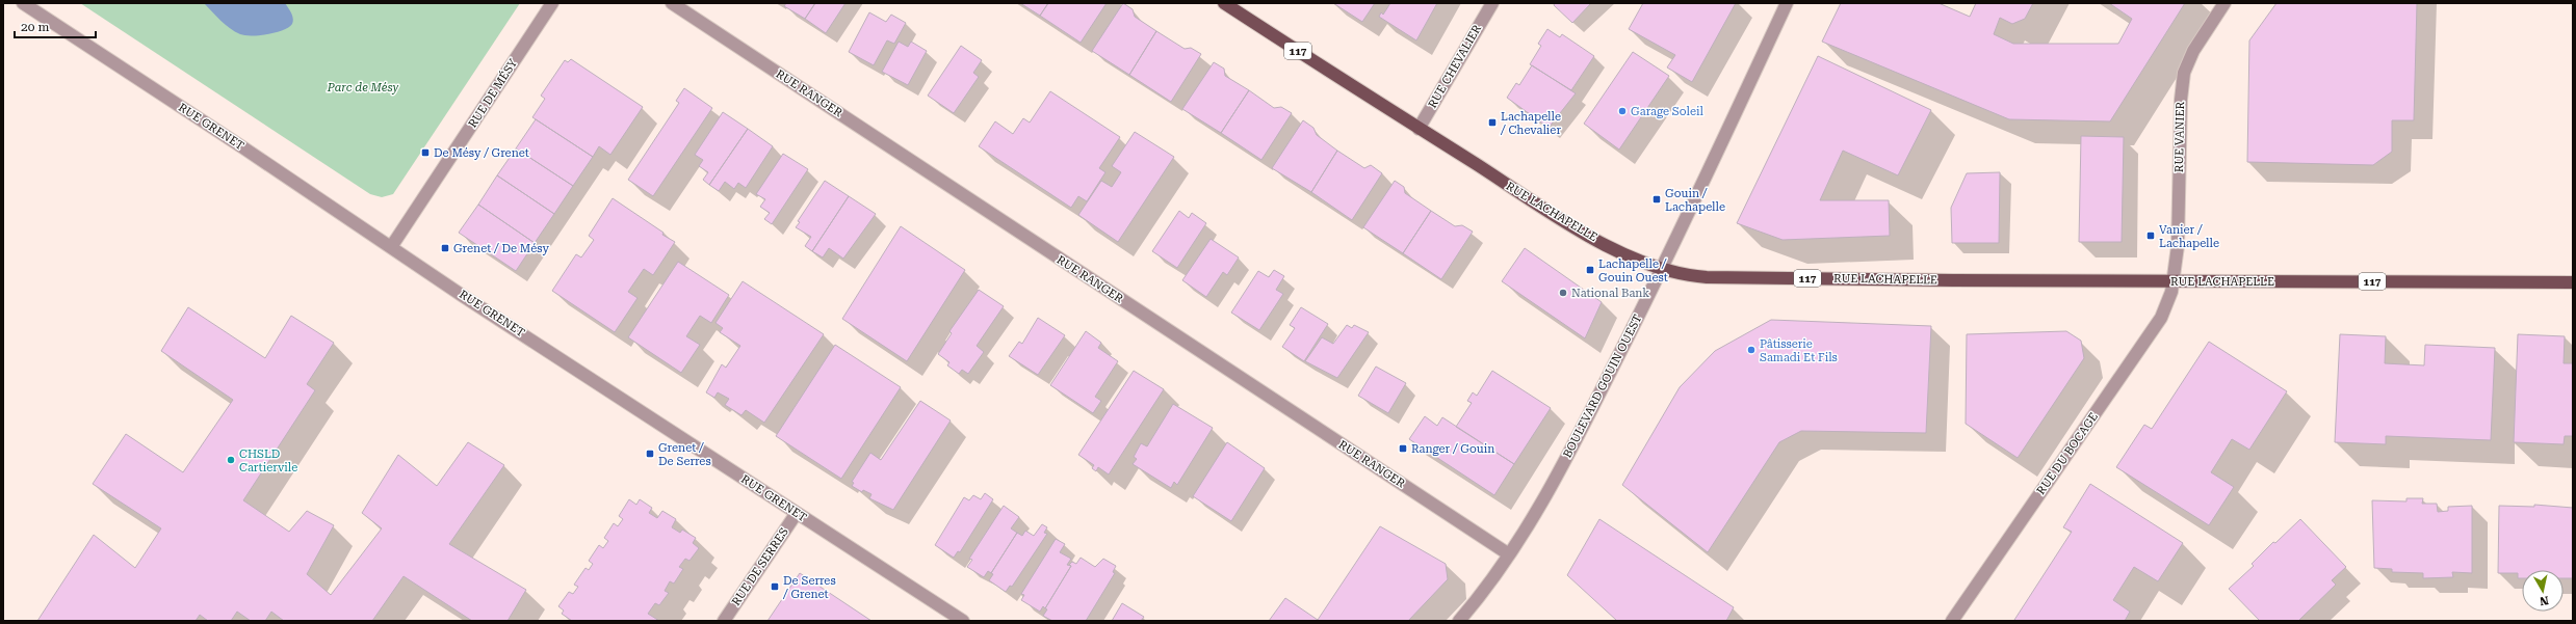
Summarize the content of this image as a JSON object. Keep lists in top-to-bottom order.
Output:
{
  "streets": {
    "main road": ["117", "RUE LACHAPELLE"],
    "street": [
      "RUE CHEVALIER",
      "RUE DE MÉSY",
      "RUE RANGER",
      "RUE GRENET",
      "RUE VANIER",
      "BOULEVARD GOUIN OUEST",
      "RUE DU BOCAGE",
      "RUE DE SERRES"
    ]
  },
  "crossings": [
    ["RUE CHEVALIER", "RUE LACHAPELLE"],
    ["RUE DE MÉSY", "RUE GRENET"],
    ["RUE RANGER", "BOULEVARD GOUIN OUEST"],
    ["RUE GRENET", "RUE DE SERRES"],
    ["RUE VANIER", "RUE LACHAPELLE"],
    ["RUE VANIER", "RUE DU BOCAGE"],
    ["RUE LACHAPELLE", "BOULEVARD GOUIN OUEST"],
    ["RUE LACHAPELLE", "RUE DU BOCAGE"]
  ],
  "parks": ["Parc de Mésy"],
  "places": {
    "other": [
      "Garage Soleil",
      "National Bank",
      "Pâtisserie Samadi Et Fils",
      "CHSLD Cartiervile"
    ],
    "transit": [
      "Lachapelle / Chevalier",
      "De Mésy / Grenet",
      "Gouin / Lachapelle",
      "Vanier / Lachapelle",
      "Grenet / De Mésy",
      "Lachapelle / Gouin Ouest",
      "Ranger / Gouin",
      "Grenet / De Serres",
      "De Serres / Grenet"
    ]
  },
  "scale_bar": "20 m",
  "north": "bottom"
}
